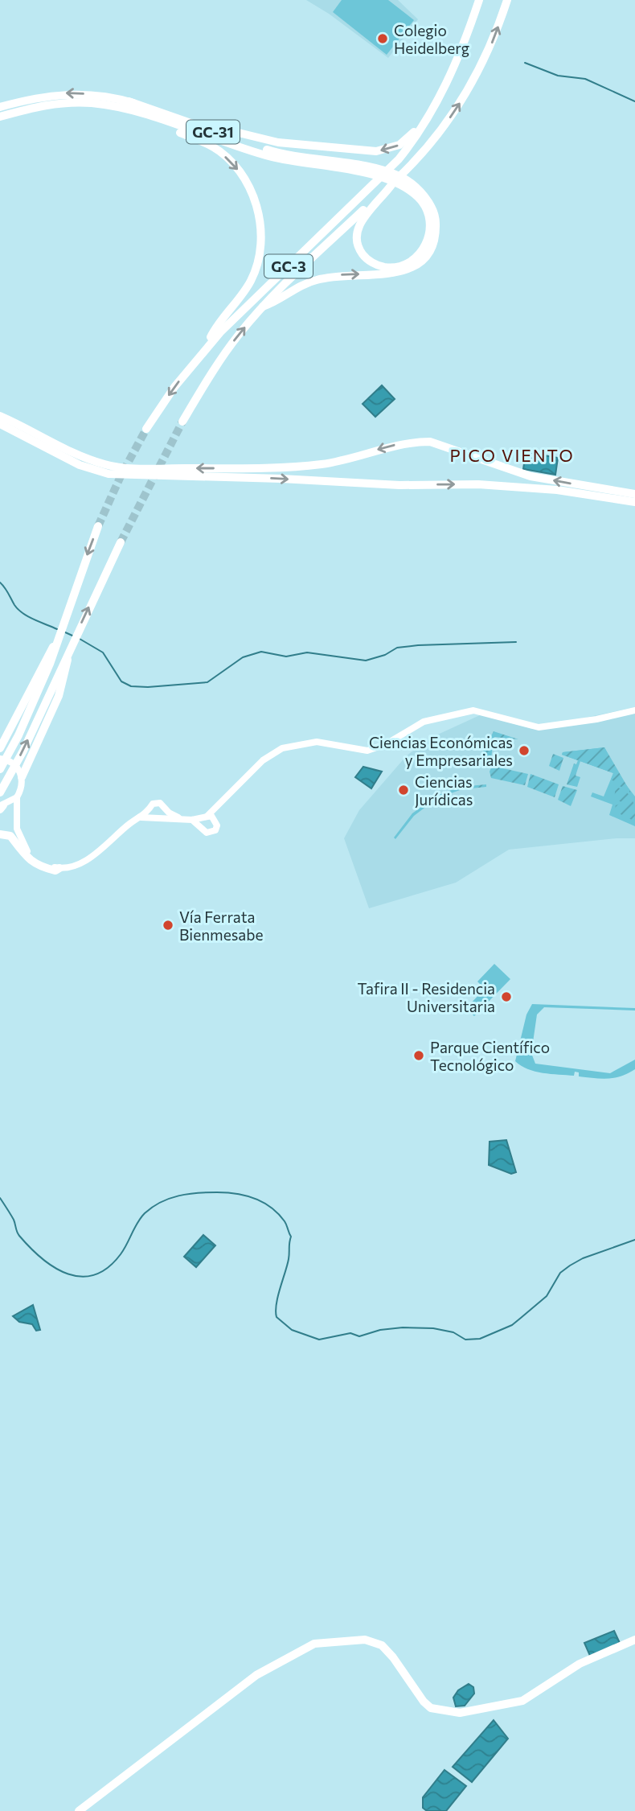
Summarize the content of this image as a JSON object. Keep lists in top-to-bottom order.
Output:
{
  "streets": {
    "highway": ["GC-31", "GC-3"]
  },
  "districts": ["PICO VIENTO"],
  "places": [
    "Colegio Heidelberg",
    "Ciencias Económicas y Empresariales",
    "Ciencias Jurídicas",
    "Vía Ferrata Bienmesabe",
    "Tafira II - Residencia Universitaria",
    "Parque Científico Tecnológico"
  ]
}
